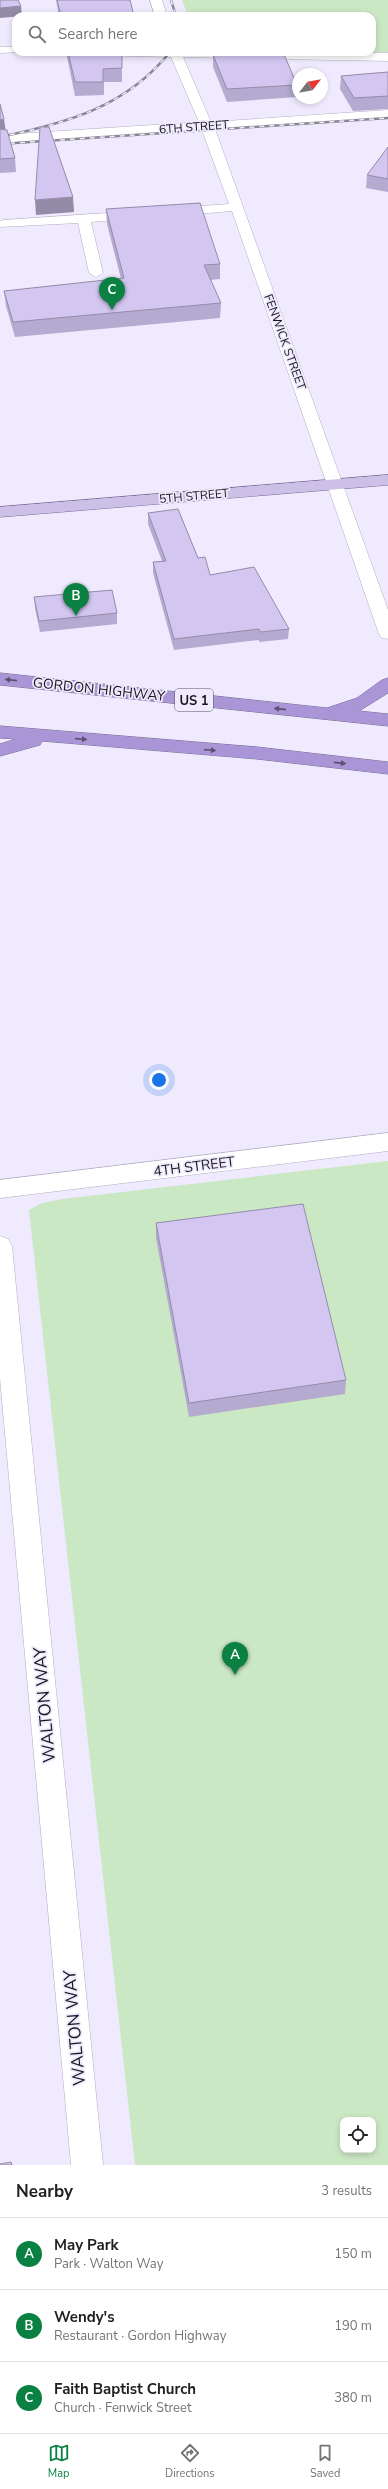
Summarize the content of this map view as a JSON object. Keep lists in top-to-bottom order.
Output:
{
  "streets": {
    "highway": ["GORDON HIGHWAY", "US 1"],
    "main road": ["5TH STREET"],
    "street": [
      "6TH STREET",
      "FENWICK STREET",
      "4TH STREET",
      "WALTON WAY"
    ]
  },
  "crossings": [
    ["6TH STREET", "FENWICK STREET"],
    ["FENWICK STREET", "5TH STREET"]
  ],
  "north": "top right",
  "page": {
    "search": "Search here",
    "pins": ["C", "B", "A"],
    "heading": ["Nearby", "3 results"],
    "list": [
      {
        "mark": "A",
        "name": "May Park",
        "note": "Park · Walton Way",
        "value": "150 m"
      },
      {
        "mark": "B",
        "name": "Wendy's",
        "note": "Restaurant · Gordon Highway",
        "value": "190 m"
      },
      {
        "mark": "C",
        "name": "Faith Baptist Church",
        "note": "Church · Fenwick Street",
        "value": "380 m"
      }
    ],
    "nav": ["Map", "Directions", "Saved"]
  }
}
